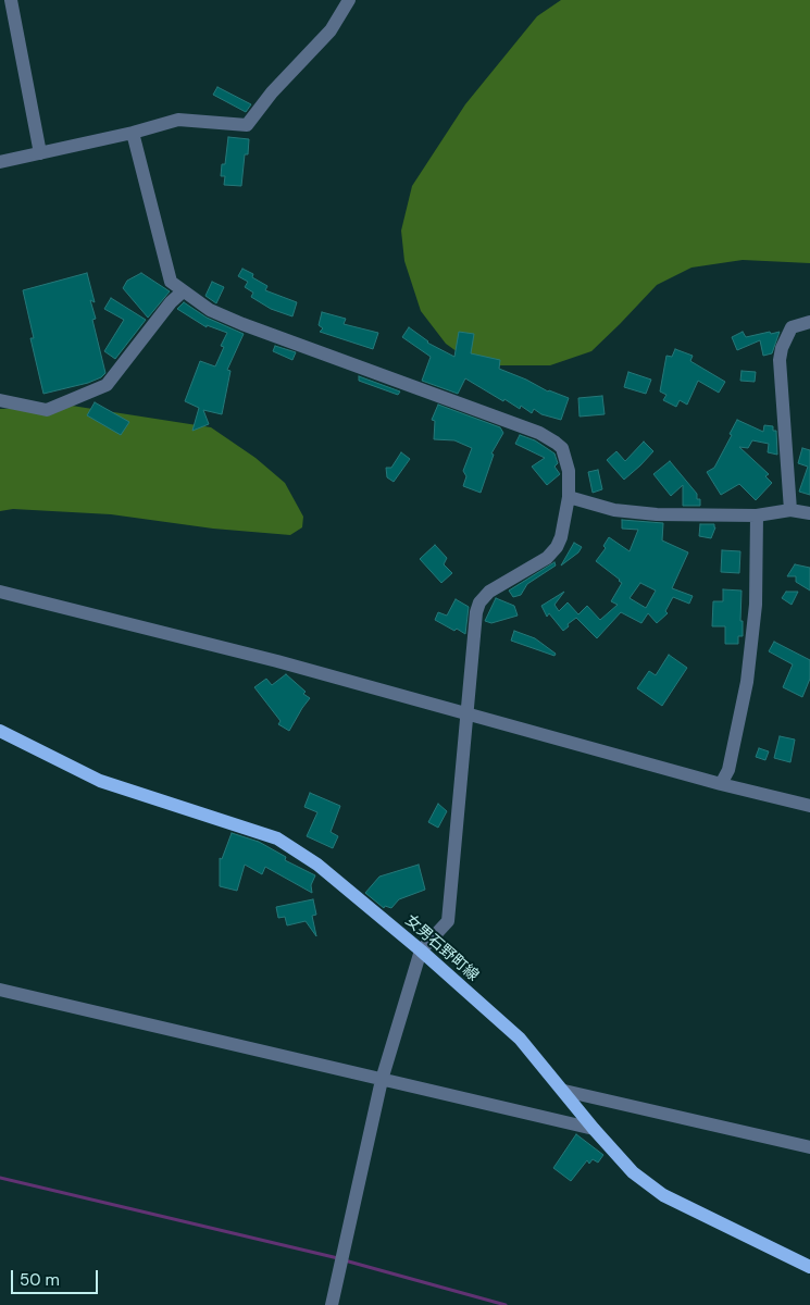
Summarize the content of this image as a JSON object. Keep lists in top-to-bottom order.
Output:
{
  "streets": {
    "main road": ["女男石野町線"]
  },
  "scale_bar": "50 m"
}
